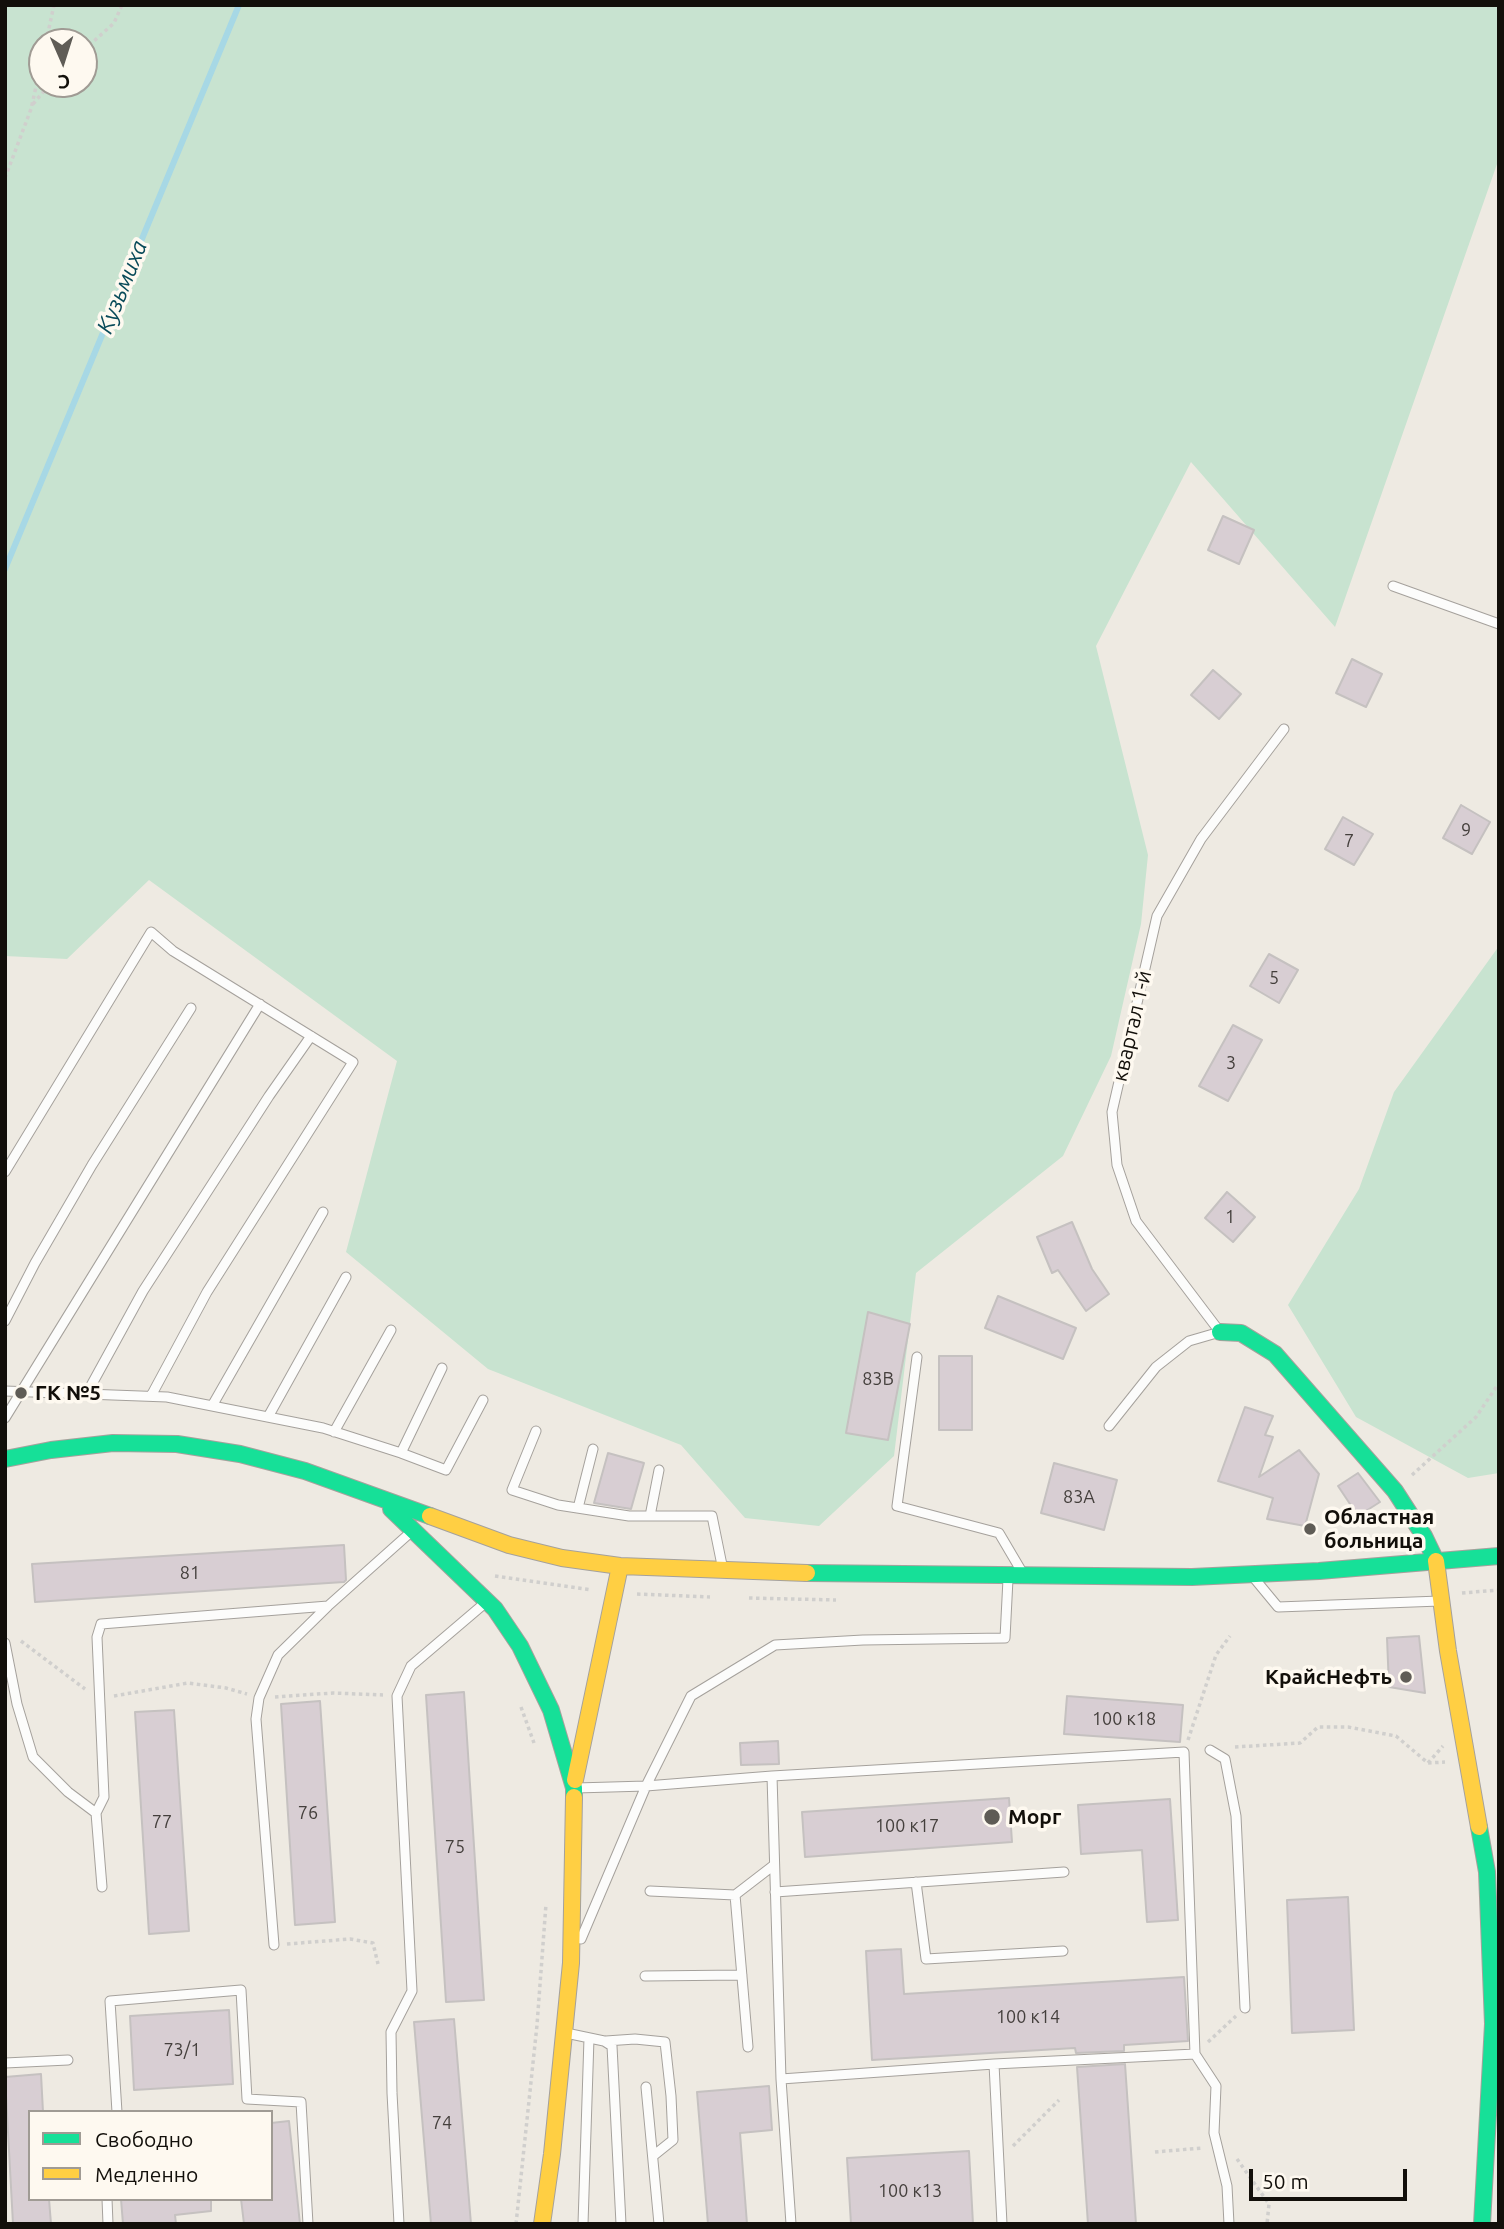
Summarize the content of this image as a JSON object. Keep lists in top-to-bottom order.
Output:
{
  "streets": {
    "lane": ["квартал 1-й"]
  },
  "water": ["Кузьмиха"],
  "places": [
    "ГК №5",
    "Областная больница",
    "КрайсНефть",
    "Морг"
  ],
  "house_numbers": [
    "9",
    "7",
    "5",
    "3",
    "1",
    "83В",
    "83А",
    "81",
    "100 к18",
    "76",
    "77",
    "100 к17",
    "75",
    "100 к14",
    "73/1",
    "74",
    "100 к13"
  ],
  "legend": ["Свободно", "Медленно"],
  "scale_bar": "50 m",
  "north": "bottom"
}
